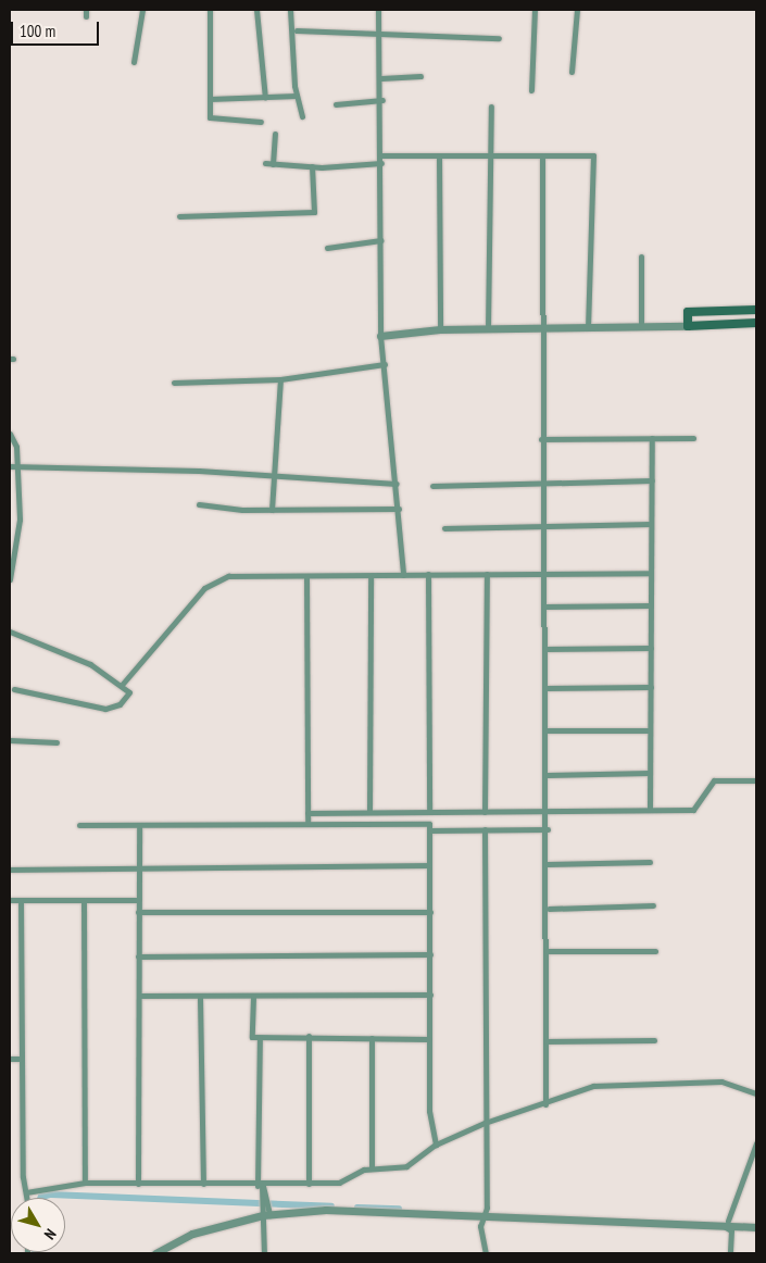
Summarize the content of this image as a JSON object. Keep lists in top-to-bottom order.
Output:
{
  "scale_bar": "100 m",
  "north": "bottom right"
}
